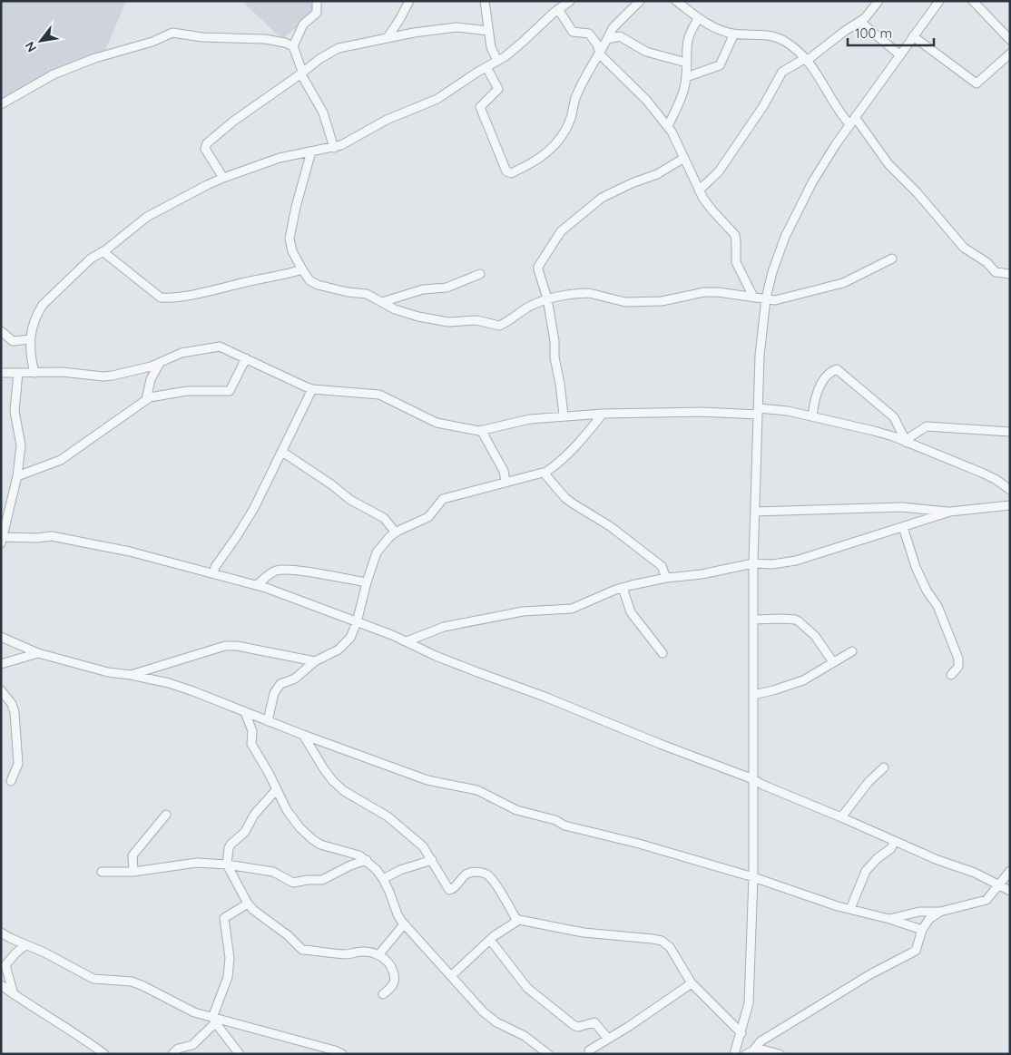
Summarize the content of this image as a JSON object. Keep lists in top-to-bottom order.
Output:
{
  "scale_bar": "100 m",
  "north": "bottom left"
}
